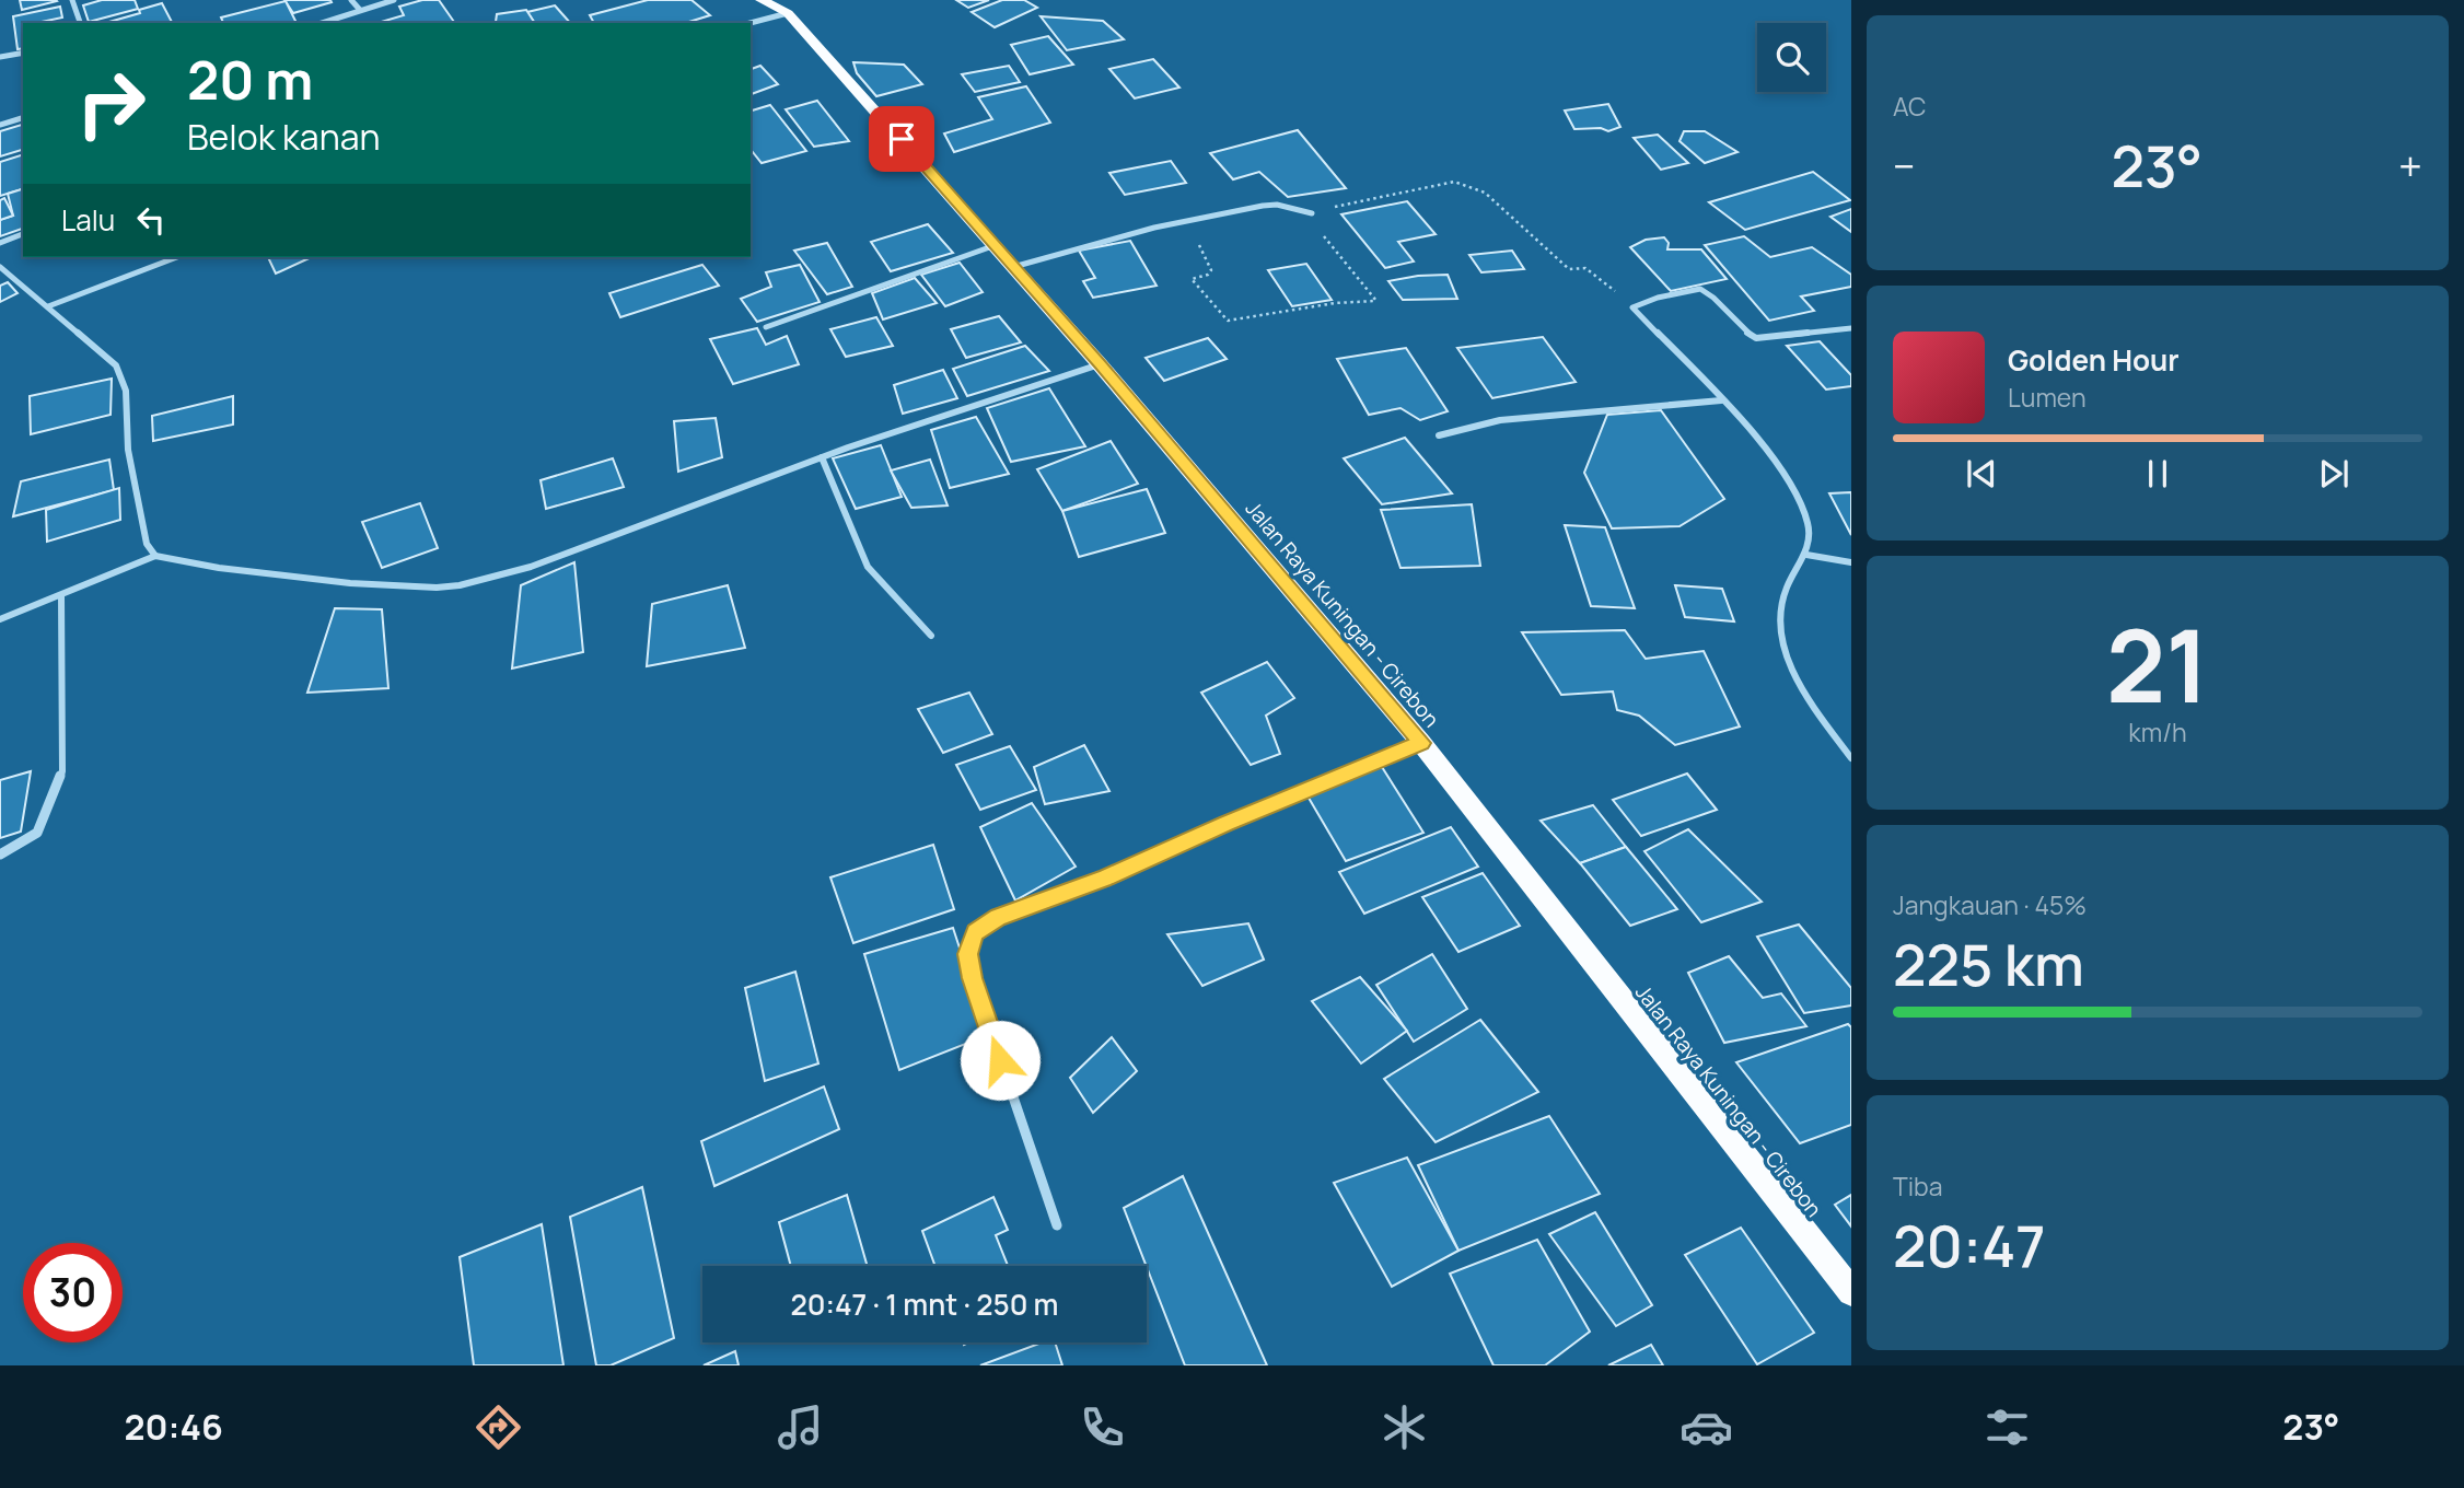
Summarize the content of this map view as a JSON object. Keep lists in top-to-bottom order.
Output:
{
  "streets": {
    "highway": ["Jalan Raya Kuningan - Cirebon"]
  },
  "page": {
    "tile": [
      "AC",
      ["21", "km/h"],
      ["Jangkauan · 45%", "225 km"],
      ["Tiba", "20:47"]
    ],
    "turn": ["20 m", "Belok kanan"],
    "heat": ["−", "23°", "+"],
    "then": "Lalu",
    "song": ["Golden Hour", "Lumen"],
    "limit": "30",
    "trip": "20:47 · 1 mnt · 250 m",
    "tabs": ["20:46", "23°"]
  }
}
